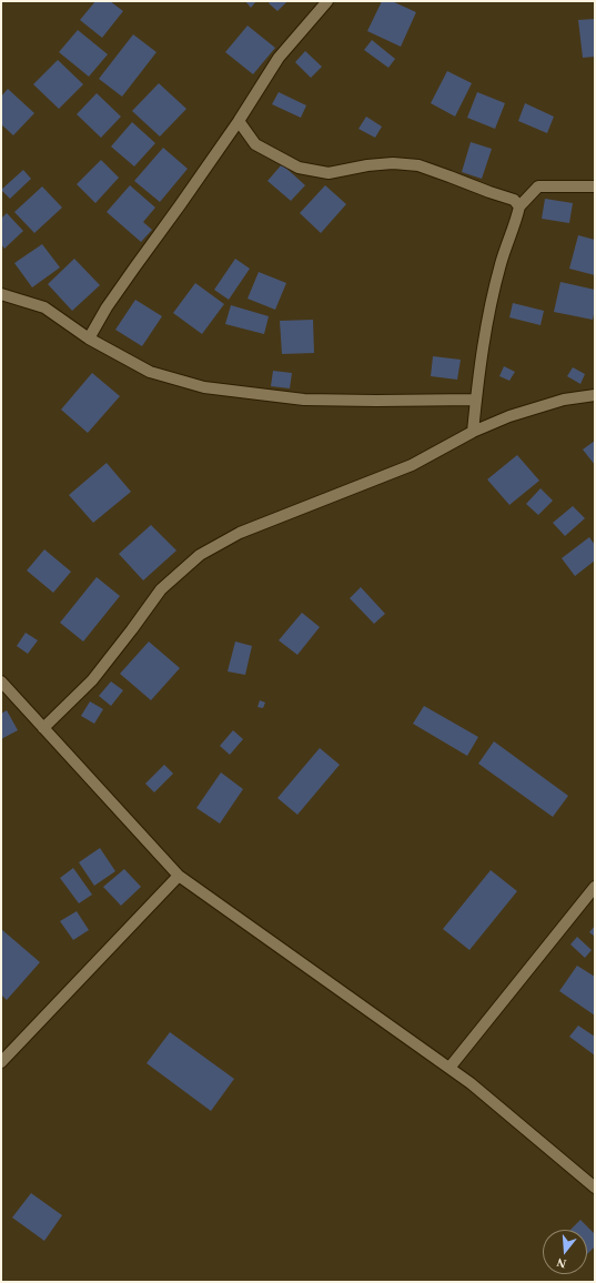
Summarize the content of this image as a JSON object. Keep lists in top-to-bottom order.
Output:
{
  "north": "bottom"
}
